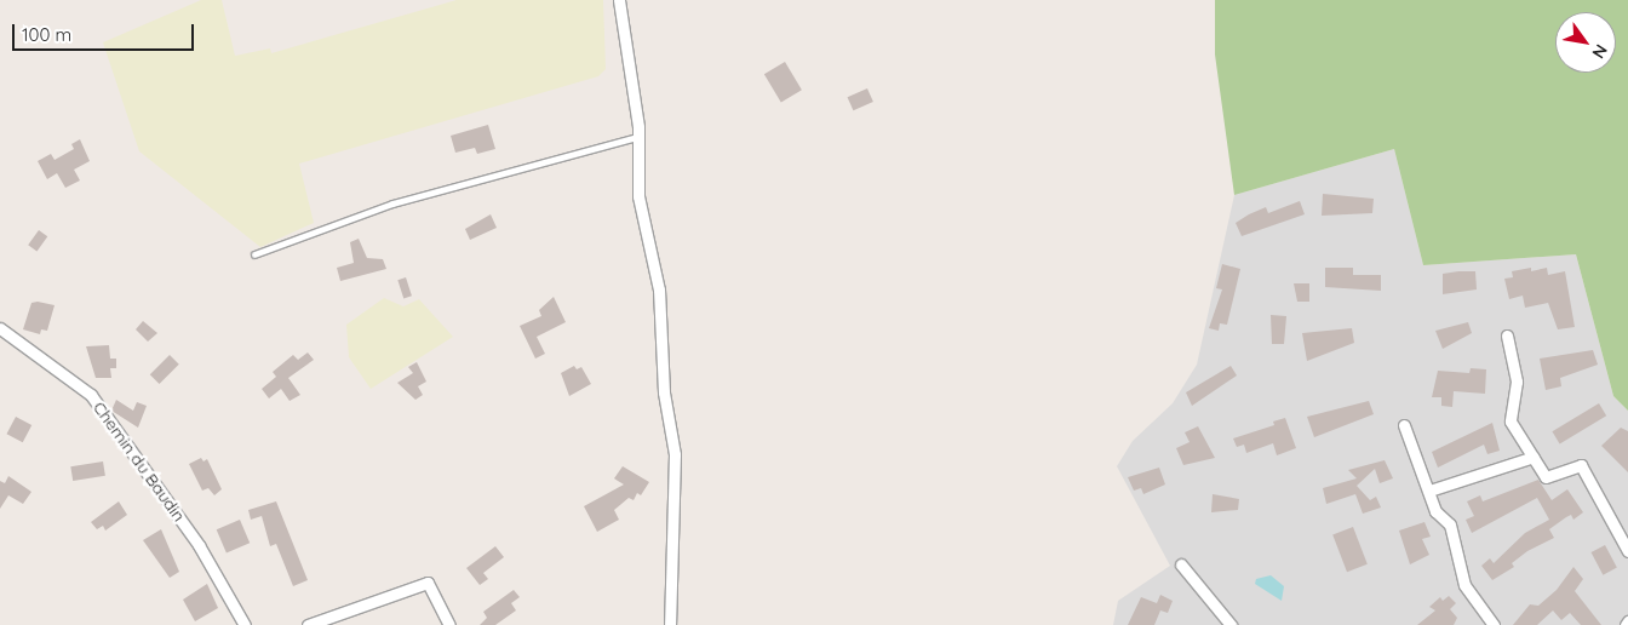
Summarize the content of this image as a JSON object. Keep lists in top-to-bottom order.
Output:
{
  "streets": {
    "street": ["Chemin du Baudin"]
  },
  "scale_bar": "100 m",
  "north": "bottom right"
}
